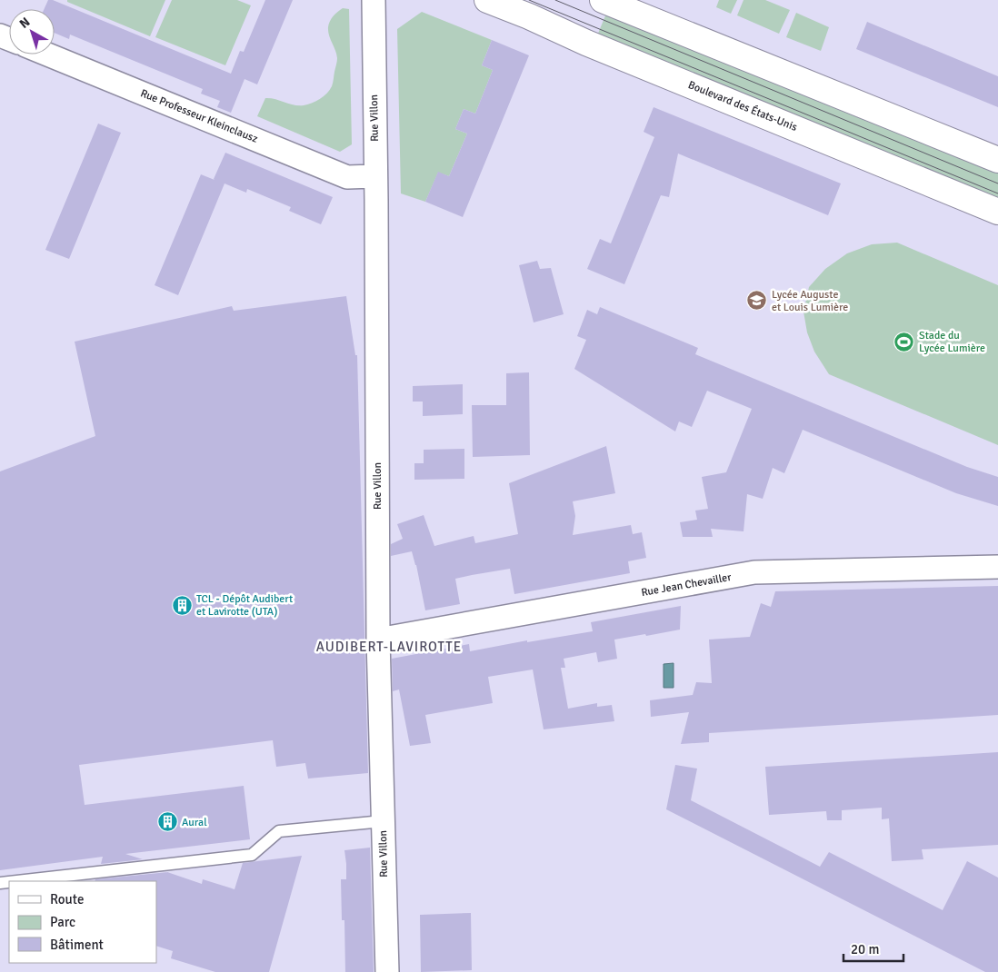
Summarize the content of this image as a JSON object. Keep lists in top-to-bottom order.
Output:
{
  "streets": {
    "main road": ["Boulevard des États-Unis"],
    "street": ["Rue Professeur Kleinclausz", "Rue Villon", "Rue Jean Chevailler"]
  },
  "crossings": [
    ["Rue Professeur Kleinclausz", "Rue Villon"],
    ["Rue Villon", "Rue Jean Chevailler"]
  ],
  "districts": ["AUDIBERT-LAVIROTTE"],
  "places": {
    "school or university": ["Lycée Auguste et Louis Lumière"],
    "sports": ["Stade du Lycée Lumière"],
    "building": ["TCL - Dépôt Audibert et Lavirotte (UTA)", "Aural"]
  },
  "legend": ["Route", "Parc", "Bâtiment"],
  "scale_bar": "20 m",
  "north": "top left"
}
